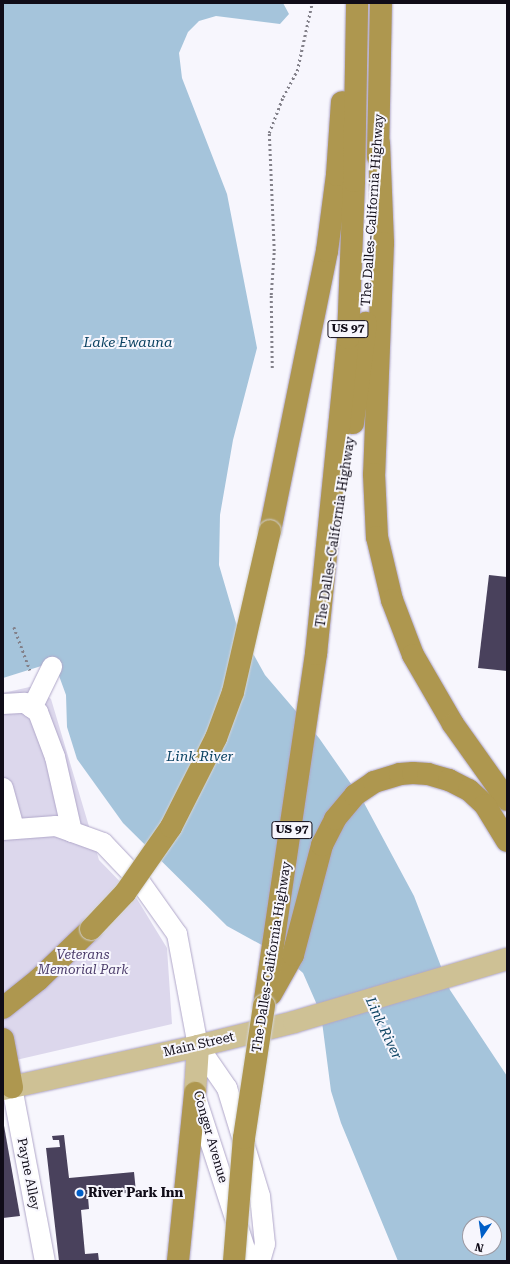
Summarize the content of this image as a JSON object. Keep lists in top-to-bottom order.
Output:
{
  "streets": {
    "highway": ["The Dalles-California Highway", "US 97"],
    "main road": ["Main Street", "Conger Avenue"],
    "street": ["Payne Alley"]
  },
  "crossings": [
    ["Main Street", "Conger Avenue"],
    ["Main Street", "Payne Alley"]
  ],
  "water": ["Lake Ewauna", "Link River"],
  "parks": ["Veterans Memorial Park"],
  "places": ["River Park Inn"],
  "north": "bottom"
}
